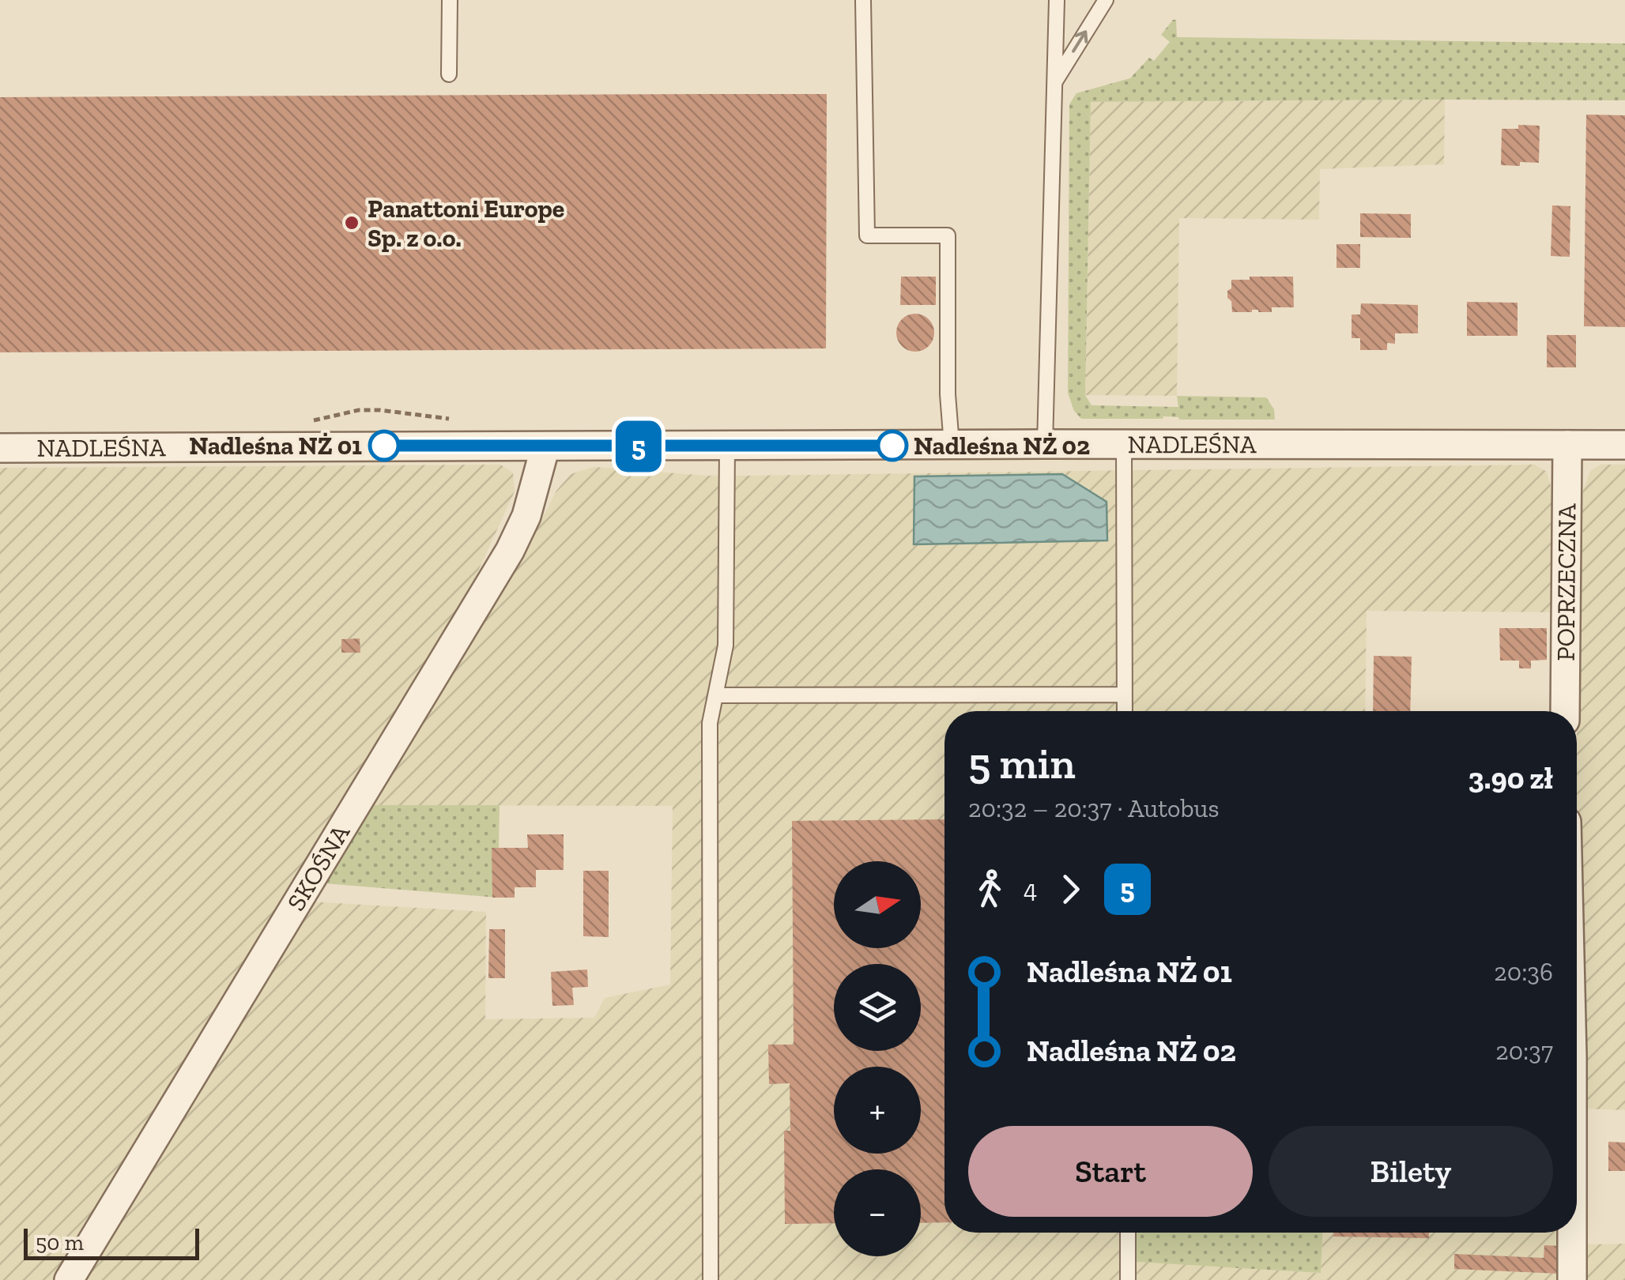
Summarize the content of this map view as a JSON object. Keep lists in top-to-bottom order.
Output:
{
  "streets": {
    "street": ["NADLEŚNA", "POPRZECZNA", "SKOŚNA"]
  },
  "crossings": [
    ["NADLEŚNA", "POPRZECZNA"],
    ["NADLEŚNA", "SKOŚNA"]
  ],
  "places": ["Panattoni Europe Sp. z o.o.", "Nadleśna NŻ 01", "Nadleśna NŻ 02"],
  "lines": ["bus line 5"],
  "scale_bar": "50 m",
  "north": "right",
  "page": {
    "on_map": "5",
    "heading": ["5 min", "20:32 – 20:37 · Autobus", "3.90 zł"],
    "legs": ["4", "5"],
    "map_buttons": ["+", "−"],
    "list": [
      {
        "name": "Nadleśna NŻ 01",
        "value": "20:36"
      },
      {
        "name": "Nadleśna NŻ 02",
        "value": "20:37"
      }
    ],
    "buttons": ["Start", "Bilety"],
    "scale": "50 m"
  }
}
